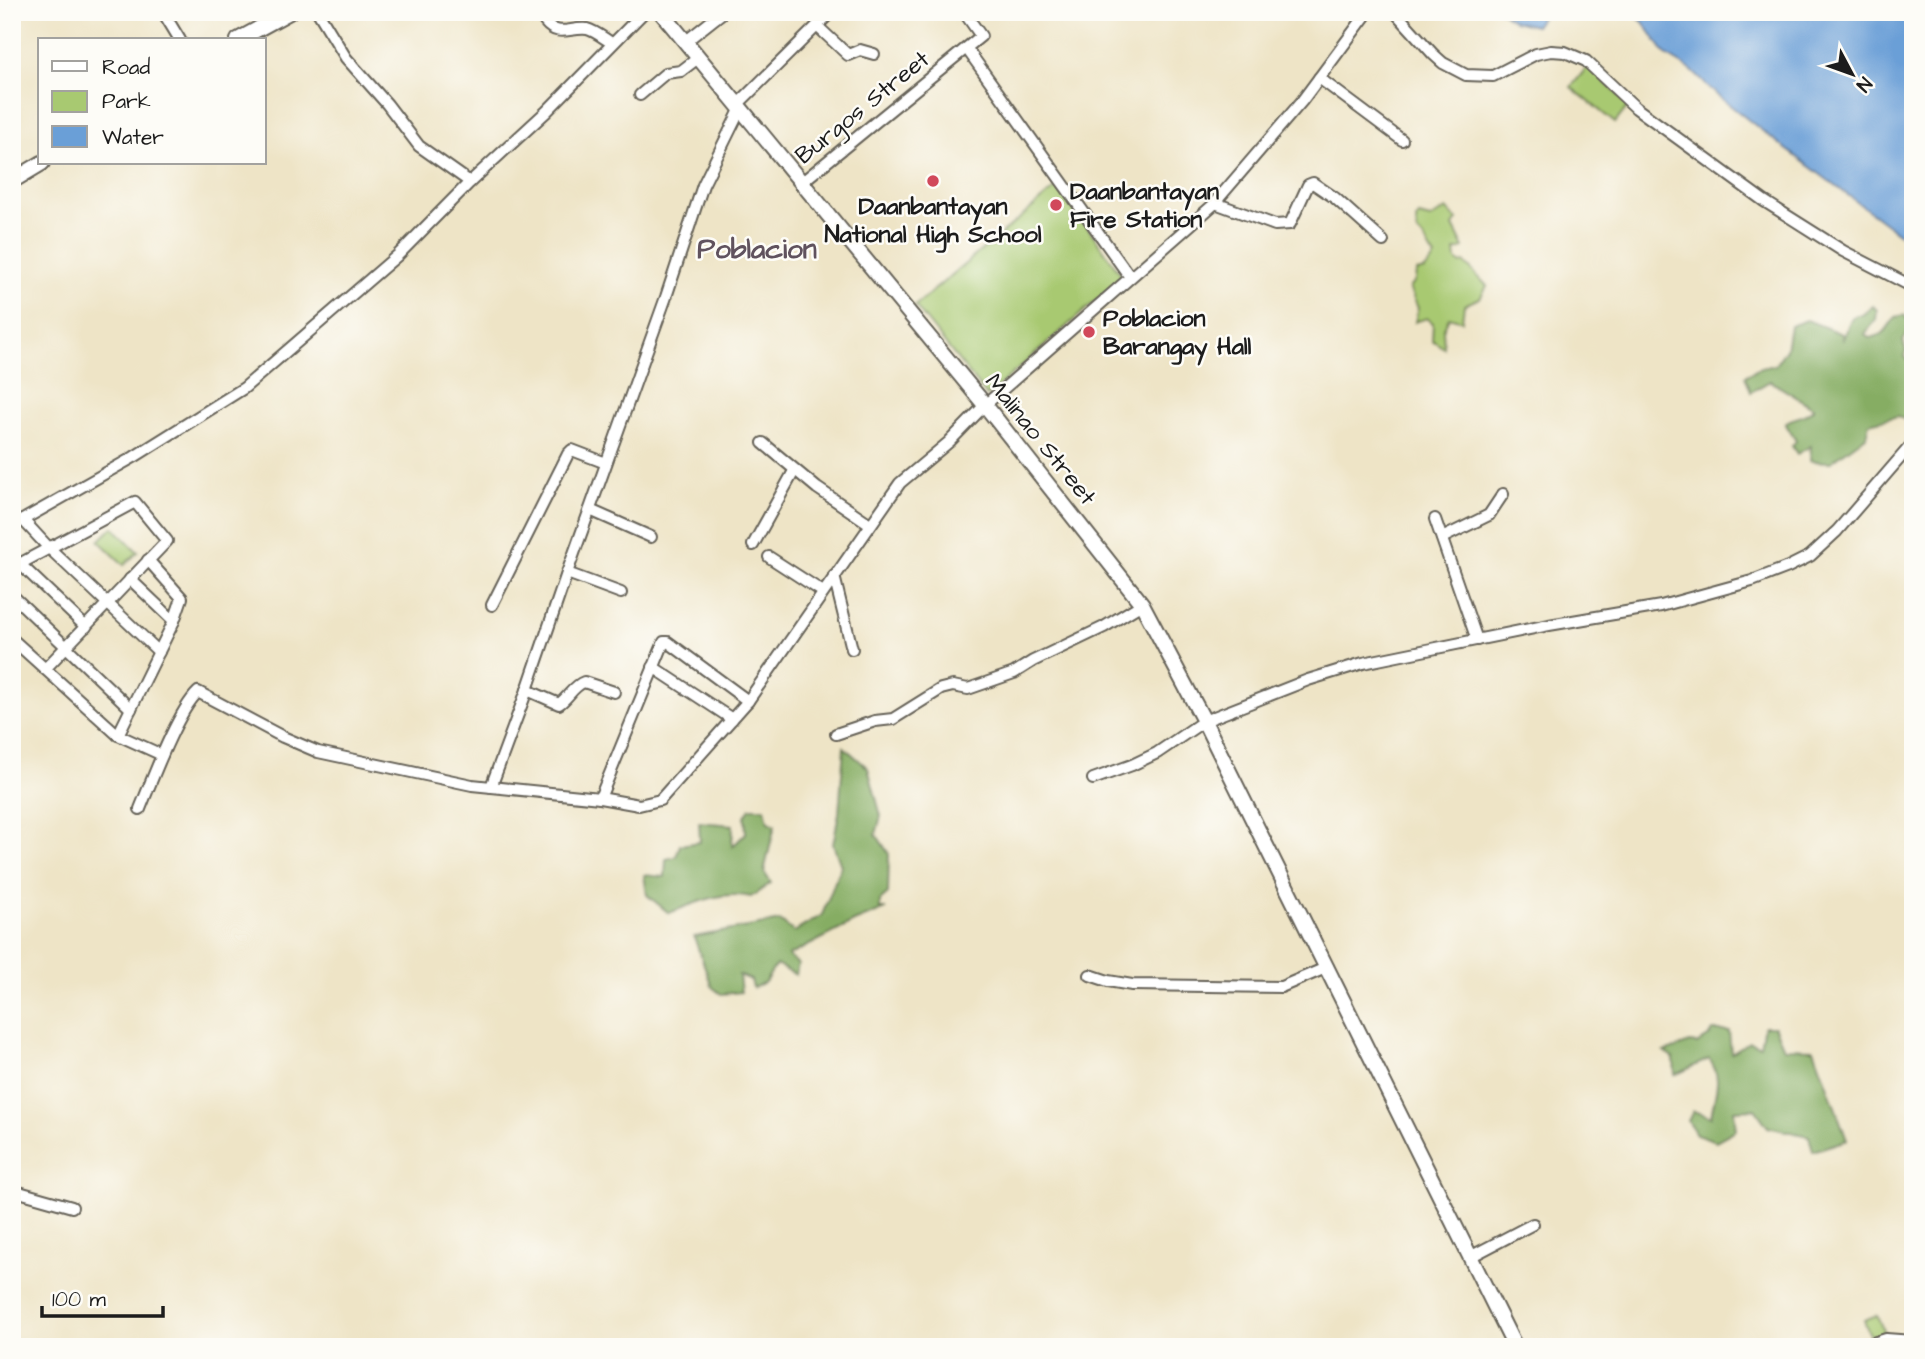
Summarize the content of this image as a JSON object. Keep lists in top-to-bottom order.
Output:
{
  "streets": {
    "main road": ["Malinao Street"],
    "street": ["Burgos Street"]
  },
  "crossings": [
    ["Burgos Street", "Malinao Street"]
  ],
  "districts": ["Poblacion"],
  "places": ["Daanbantayan National High School", "Daanbantayan Fire Station", "Poblacion Barangay Hall"],
  "legend": ["Road", "Park", "Water"],
  "scale_bar": "100 m",
  "north": "bottom right"
}
